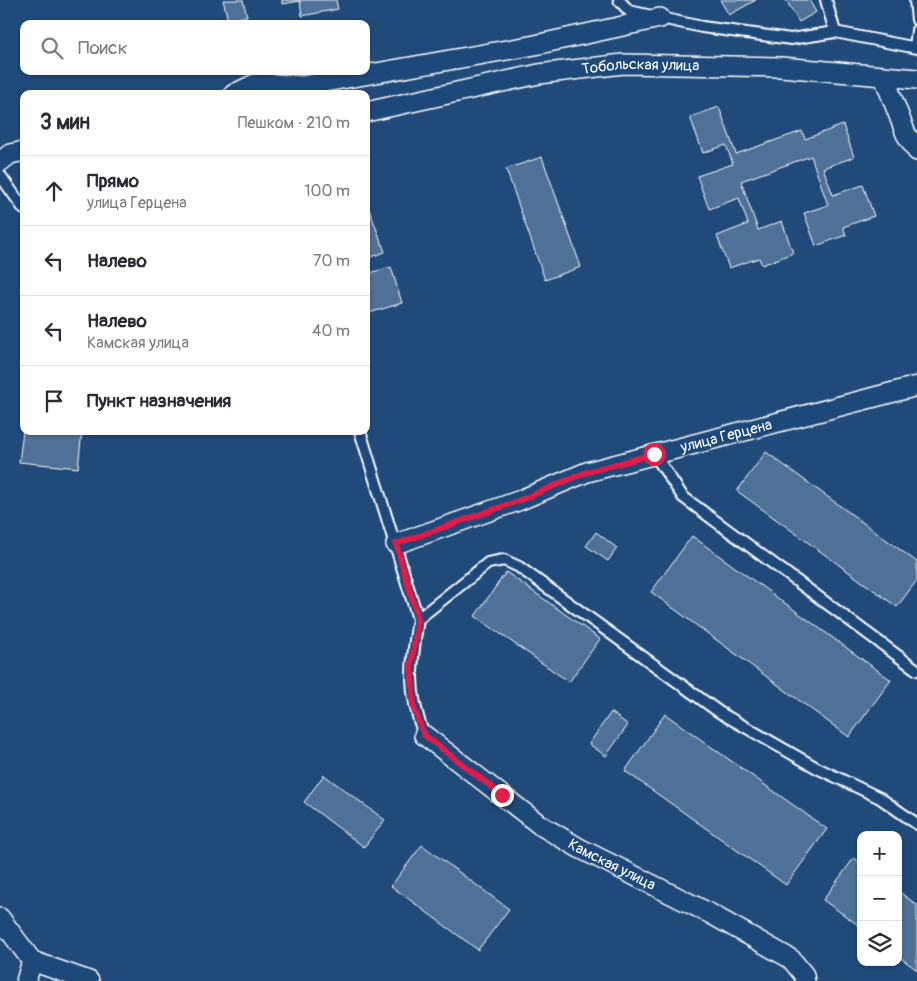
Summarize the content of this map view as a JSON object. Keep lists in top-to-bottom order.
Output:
{
  "streets": {
    "street": ["Тобольская улица", "улица Герцена", "Камская улица"]
  },
  "page": {
    "search": "Поиск",
    "heading": ["3 мин", "Пешком · 210 m"],
    "list": [
      ["Прямо", "улица Герцена", "100 m"],
      ["Налево", "70 m"],
      ["Налево", "Камская улица", "40 m"],
      "Пункт назначения"
    ],
    "map_buttons": ["+", "−"]
  }
}
